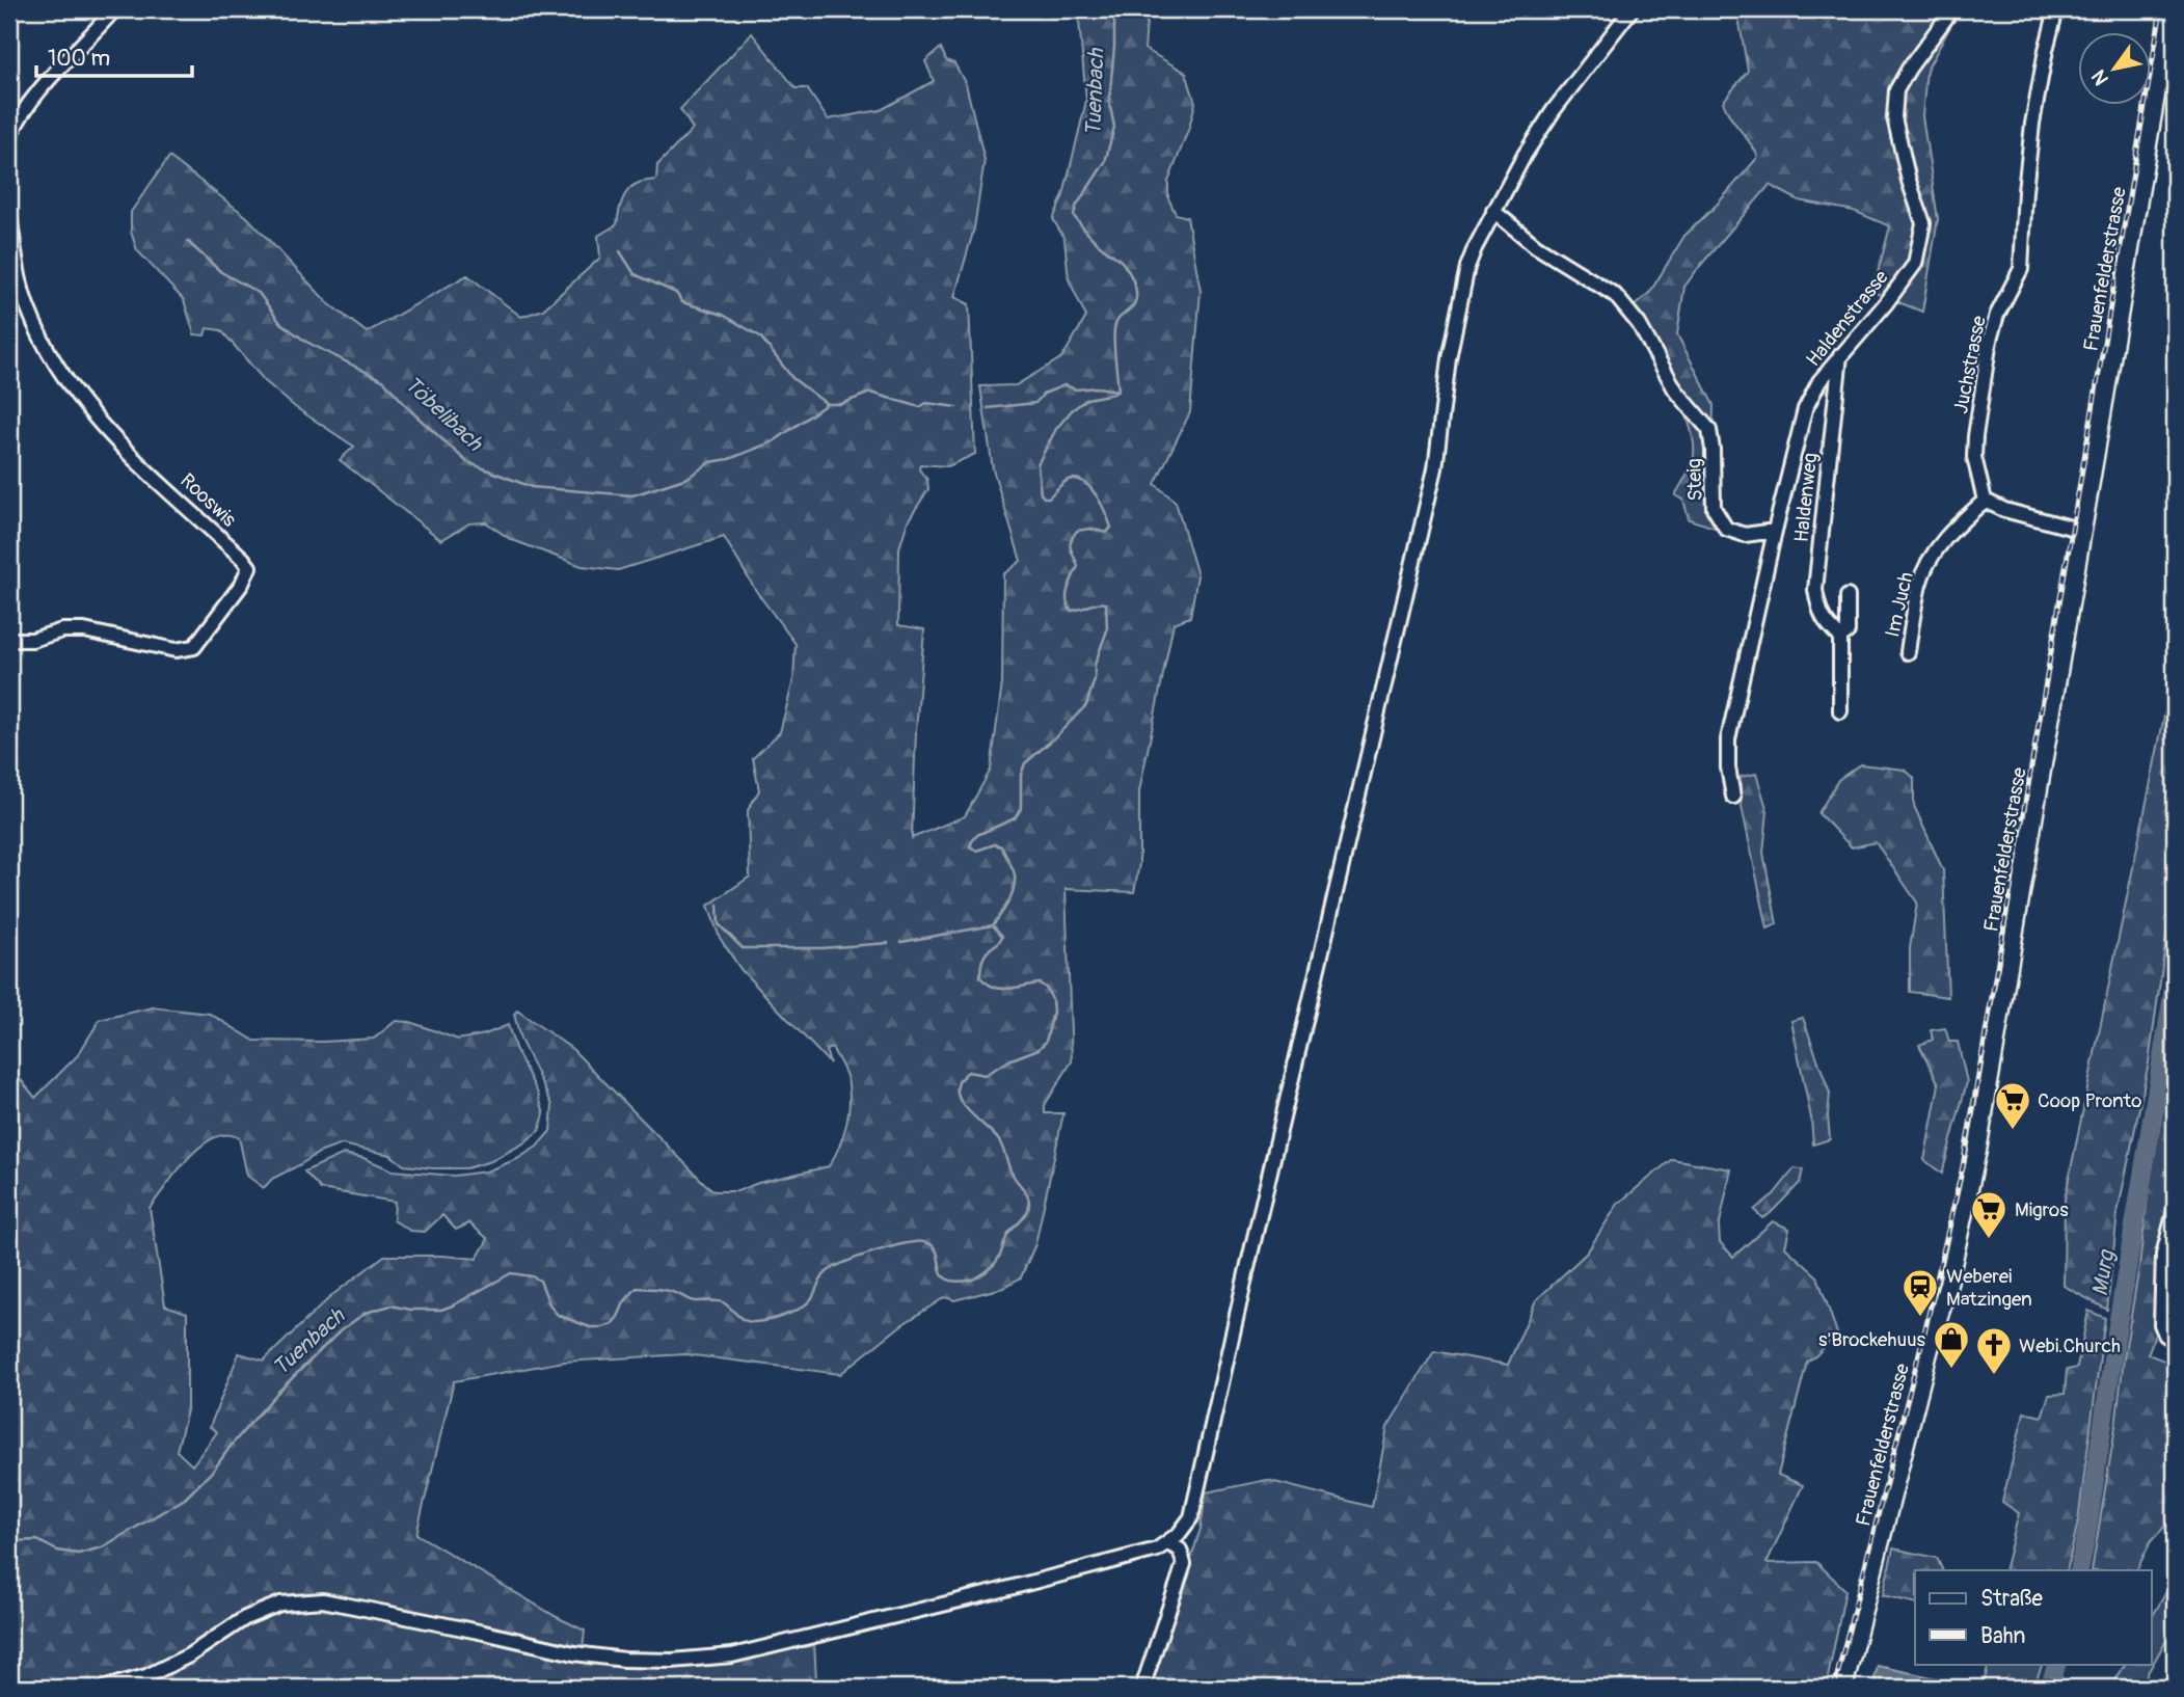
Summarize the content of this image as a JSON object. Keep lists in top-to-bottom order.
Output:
{
  "streets": {
    "main road": ["Frauenfelderstrasse"],
    "street": [
      "Haldenstrasse",
      "Juchstrasse",
      "Steig",
      "Haldenweg",
      "Rooswis",
      "Im Juch"
    ]
  },
  "crossings": [
    ["Haldenstrasse", "Steig"],
    ["Haldenstrasse", "Haldenweg"],
    ["Juchstrasse", "Im Juch"]
  ],
  "water": ["Tuenbach", "Töbelibach", "Murg"],
  "places": {
    "supermarket": ["Coop Pronto", "Migros"],
    "station": ["Weberei Matzingen"],
    "shop": ["s'Brockehuus"],
    "church": ["Webi.Church"]
  },
  "legend": ["Straße", "Bahn"],
  "scale_bar": "100 m",
  "north": "bottom left"
}
